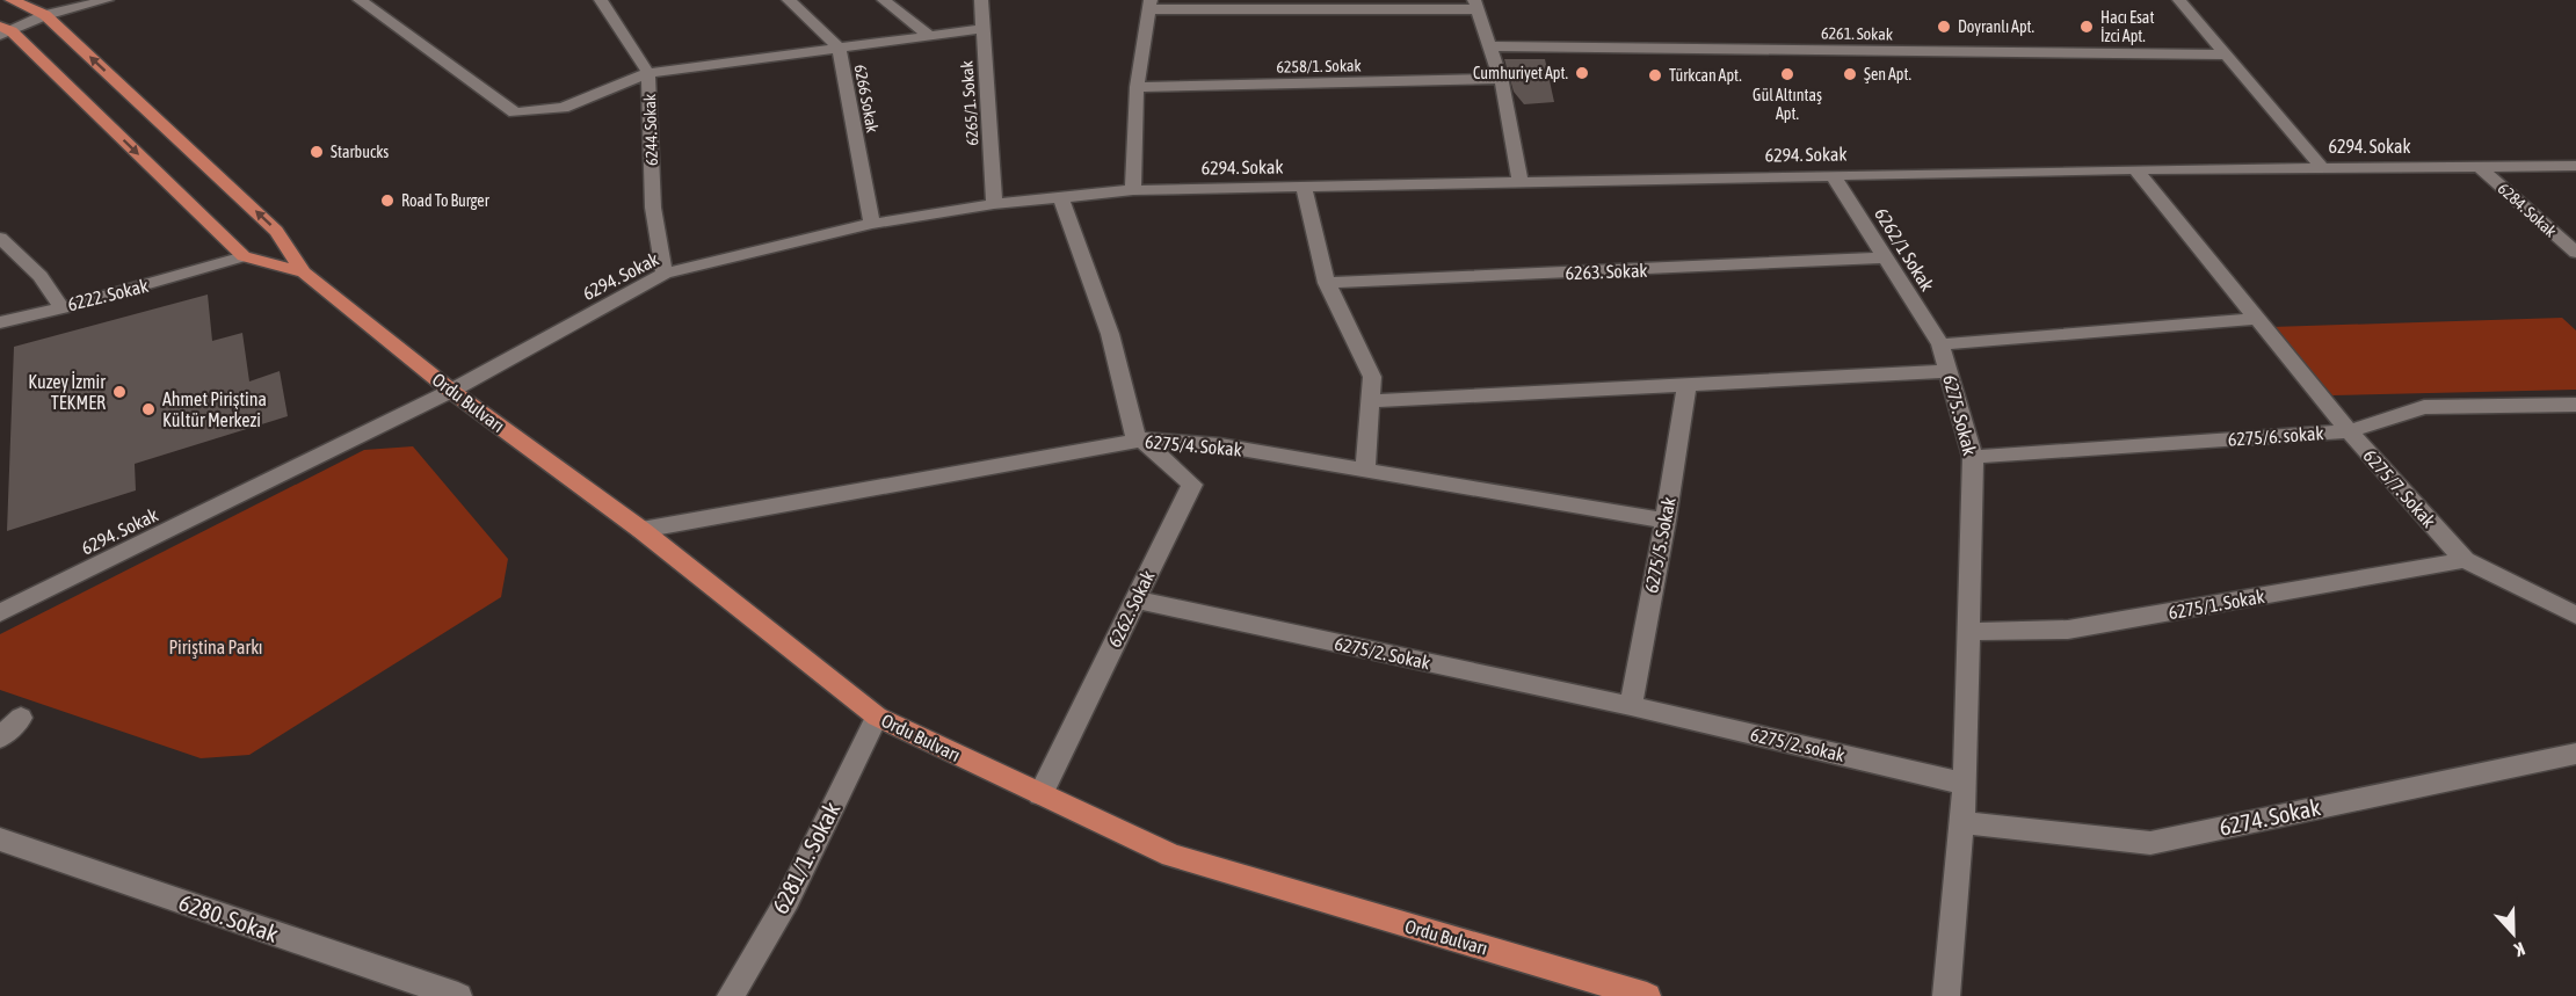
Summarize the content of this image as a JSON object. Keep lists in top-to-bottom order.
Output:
{
  "streets": {
    "main road": ["Ordu Bulvarı"],
    "street": [
      "6261. Sokak",
      "6258/1. Sokak",
      "6266 Sokak",
      "6265/1. Sokak",
      "6244. Sokak",
      "6294. Sokak",
      "6284. Sokak",
      "6262/1 Sokak",
      "6263. Sokak",
      "6222. Sokak",
      "6275. Sokak",
      "6275/6. sokak",
      "6275/4. Sokak",
      "6275/7. Sokak",
      "6275/5. Sokak",
      "6275/1. Sokak",
      "6262. Sokak",
      "6275/2. Sokak",
      "6275/2. sokak",
      "6274. Sokak",
      "6281/1. Sokak",
      "6280. Sokak"
    ]
  },
  "crossings": [
    ["6266 Sokak", "6294. Sokak"],
    ["6265/1. Sokak", "6294. Sokak"],
    ["6244. Sokak", "6294. Sokak"],
    ["6294. Sokak", "6284. Sokak"],
    ["6294. Sokak", "6262/1 Sokak"],
    ["6294. Sokak", "Ordu Bulvarı"],
    ["6262/1 Sokak", "6263. Sokak"],
    ["6262/1 Sokak", "6275. Sokak"],
    ["6222. Sokak", "Ordu Bulvarı"],
    ["Ordu Bulvarı", "6275/4. Sokak"],
    ["Ordu Bulvarı", "6262. Sokak"],
    ["Ordu Bulvarı", "6281/1. Sokak"],
    ["6275. Sokak", "6275/6. sokak"],
    ["6275. Sokak", "6275/1. Sokak"],
    ["6275. Sokak", "6275/2. sokak"],
    ["6275. Sokak", "6274. Sokak"],
    ["6275/6. sokak", "6275/7. Sokak"],
    ["6275/4. Sokak", "6275/5. Sokak"],
    ["6275/4. Sokak", "6262. Sokak"],
    ["6275/7. Sokak", "6275/1. Sokak"],
    ["6275/5. Sokak", "6275/2. Sokak"],
    ["6275/5. Sokak", "6275/2. sokak"],
    ["6262. Sokak", "6275/2. Sokak"],
    ["6275/2. Sokak", "6275/2. sokak"]
  ],
  "parks": ["Piriştina Parkı"],
  "places": [
    "Doyranlı Apt.",
    "Hacı Esat İzci Apt.",
    "Cumhuriyet Apt.",
    "Gül Altıntaş Apt.",
    "Şen Apt.",
    "Türkcan Apt.",
    "Starbucks",
    "Road To Burger",
    "Kuzey İzmir TEKMER",
    "Ahmet Piriştina Kültür Merkezi"
  ],
  "north": "bottom"
}
